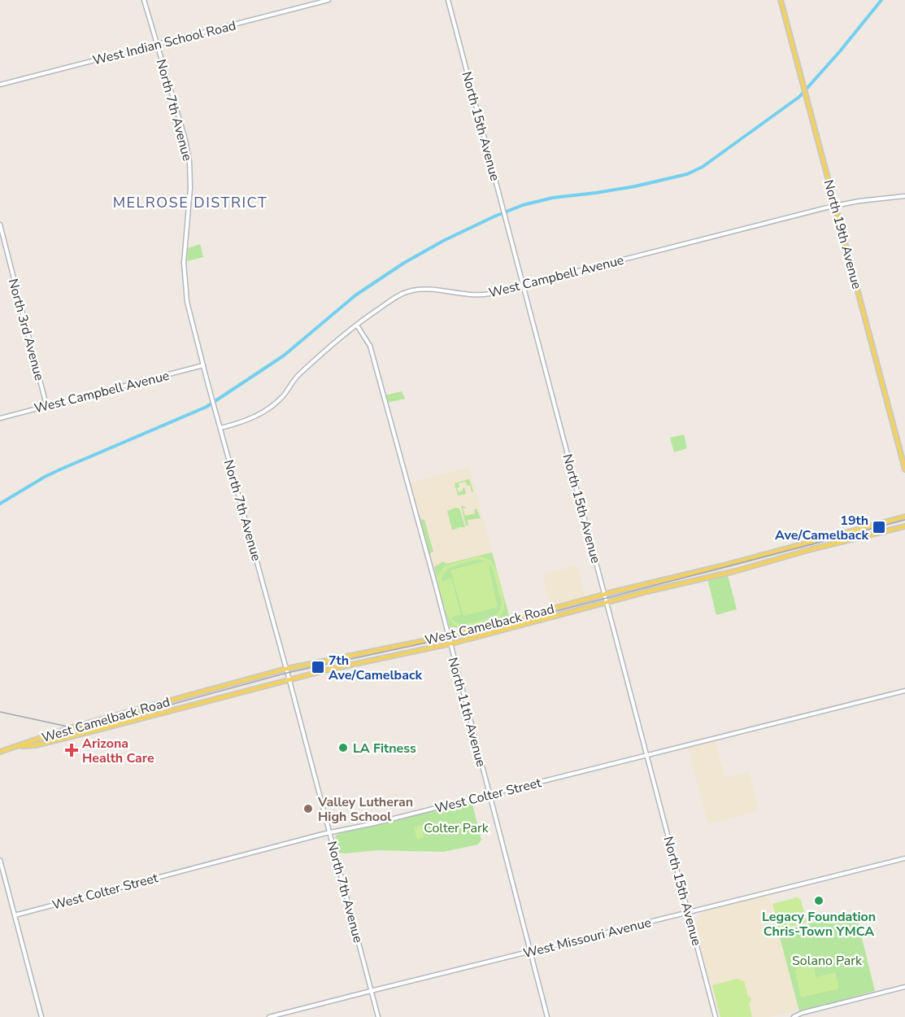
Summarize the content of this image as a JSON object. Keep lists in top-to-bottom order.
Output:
{
  "streets": {
    "main road": ["North 19th Avenue", "West Camelback Road"],
    "street": [
      "West Indian School Road",
      "North 7th Avenue",
      "North 15th Avenue",
      "West Campbell Avenue",
      "North 3rd Avenue",
      "North 11th Avenue",
      "West Colter Street",
      "West Missouri Avenue"
    ]
  },
  "crossings": [
    ["West Indian School Road", "North 7th Avenue"],
    ["North 7th Avenue", "West Campbell Avenue"],
    ["North 7th Avenue", "West Camelback Road"],
    ["North 7th Avenue", "West Colter Street"],
    ["North 7th Avenue", "West Missouri Avenue"],
    ["North 15th Avenue", "West Campbell Avenue"],
    ["North 15th Avenue", "West Camelback Road"],
    ["North 15th Avenue", "West Colter Street"],
    ["North 15th Avenue", "West Missouri Avenue"],
    ["North 19th Avenue", "West Campbell Avenue"],
    ["West Campbell Avenue", "North 3rd Avenue"],
    ["West Campbell Avenue", "North 11th Avenue"],
    ["West Camelback Road", "North 11th Avenue"],
    ["North 11th Avenue", "West Colter Street"],
    ["North 11th Avenue", "West Missouri Avenue"]
  ],
  "districts": ["MELROSE DISTRICT"],
  "parks": ["Colter Park", "Solano Park"],
  "places": {
    "transit": ["19th Ave/Camelback", "7th Ave/Camelback"],
    "other": ["LA Fitness", "Valley Lutheran High School", "Legacy Foundation Chris-Town YMCA"],
    "health": ["Arizona Health Care"]
  }
}
